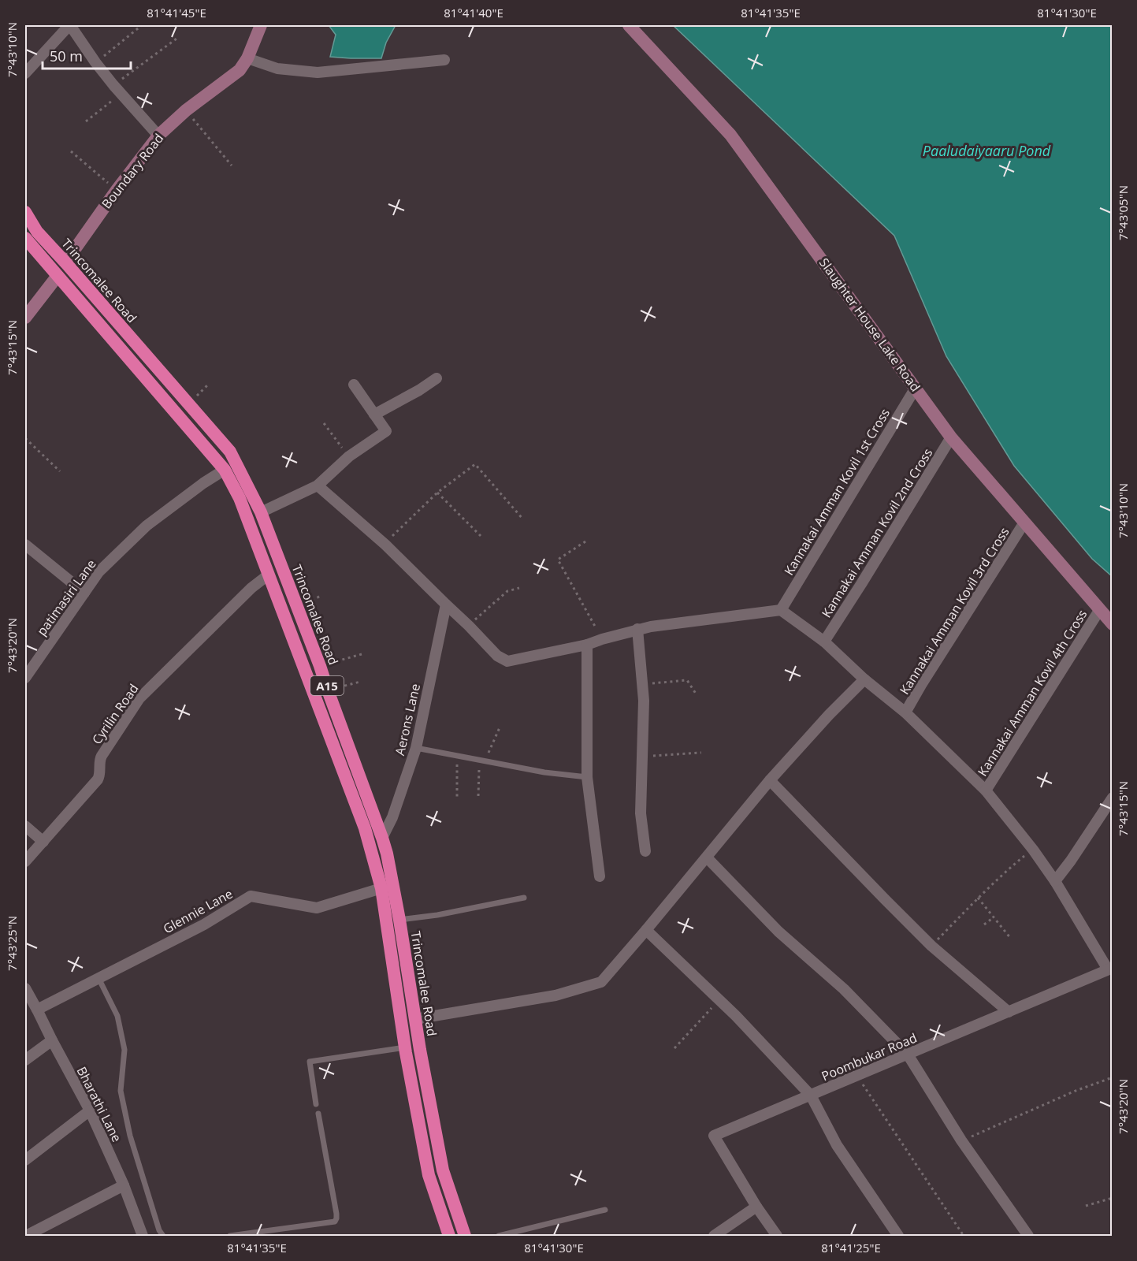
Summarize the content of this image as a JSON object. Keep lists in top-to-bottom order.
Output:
{
  "streets": {
    "highway": ["Trincomalee Road", "A15"],
    "main road": ["Boundary Road", "Slaughter House Lake Road"],
    "street": [
      "Kannakai Amman Kovil 1st Cross",
      "Kannakai Amman Kovil 2nd Cross",
      "patimasiri Lane",
      "Kannakai Amman Kovil 3rd Cross",
      "Kannakai Amman Kovil 4th Cross",
      "Cyrilin Road",
      "Aerons Lane",
      "Glennie Lane",
      "Poombukar Road",
      "Bharathi Lane"
    ]
  },
  "crossings": [
    ["Boundary Road", "Trincomalee Road"],
    ["Trincomalee Road", "Aerons Lane"],
    ["Slaughter House Lake Road", "Kannakai Amman Kovil 1st Cross"],
    ["Slaughter House Lake Road", "Kannakai Amman Kovil 2nd Cross"],
    ["Slaughter House Lake Road", "Kannakai Amman Kovil 3rd Cross"],
    ["Slaughter House Lake Road", "Kannakai Amman Kovil 4th Cross"],
    ["patimasiri Lane", "A15"],
    ["A15", "Cyrilin Road"],
    ["A15", "Glennie Lane"],
    ["Glennie Lane", "Bharathi Lane"]
  ],
  "water": ["Paaludaiyaaru Pond"],
  "scale_bar": "50 m",
  "coordinates": [
    "81°41'45\"E",
    "81°41'40\"E",
    "81°41'35\"E",
    "81°41'30\"E",
    "7°43'10\"N",
    "7°43'05\"N",
    "7°43'15\"N",
    "7°43'20\"N",
    "7°43'25\"N",
    "81°41'25\"E"
  ]
}
